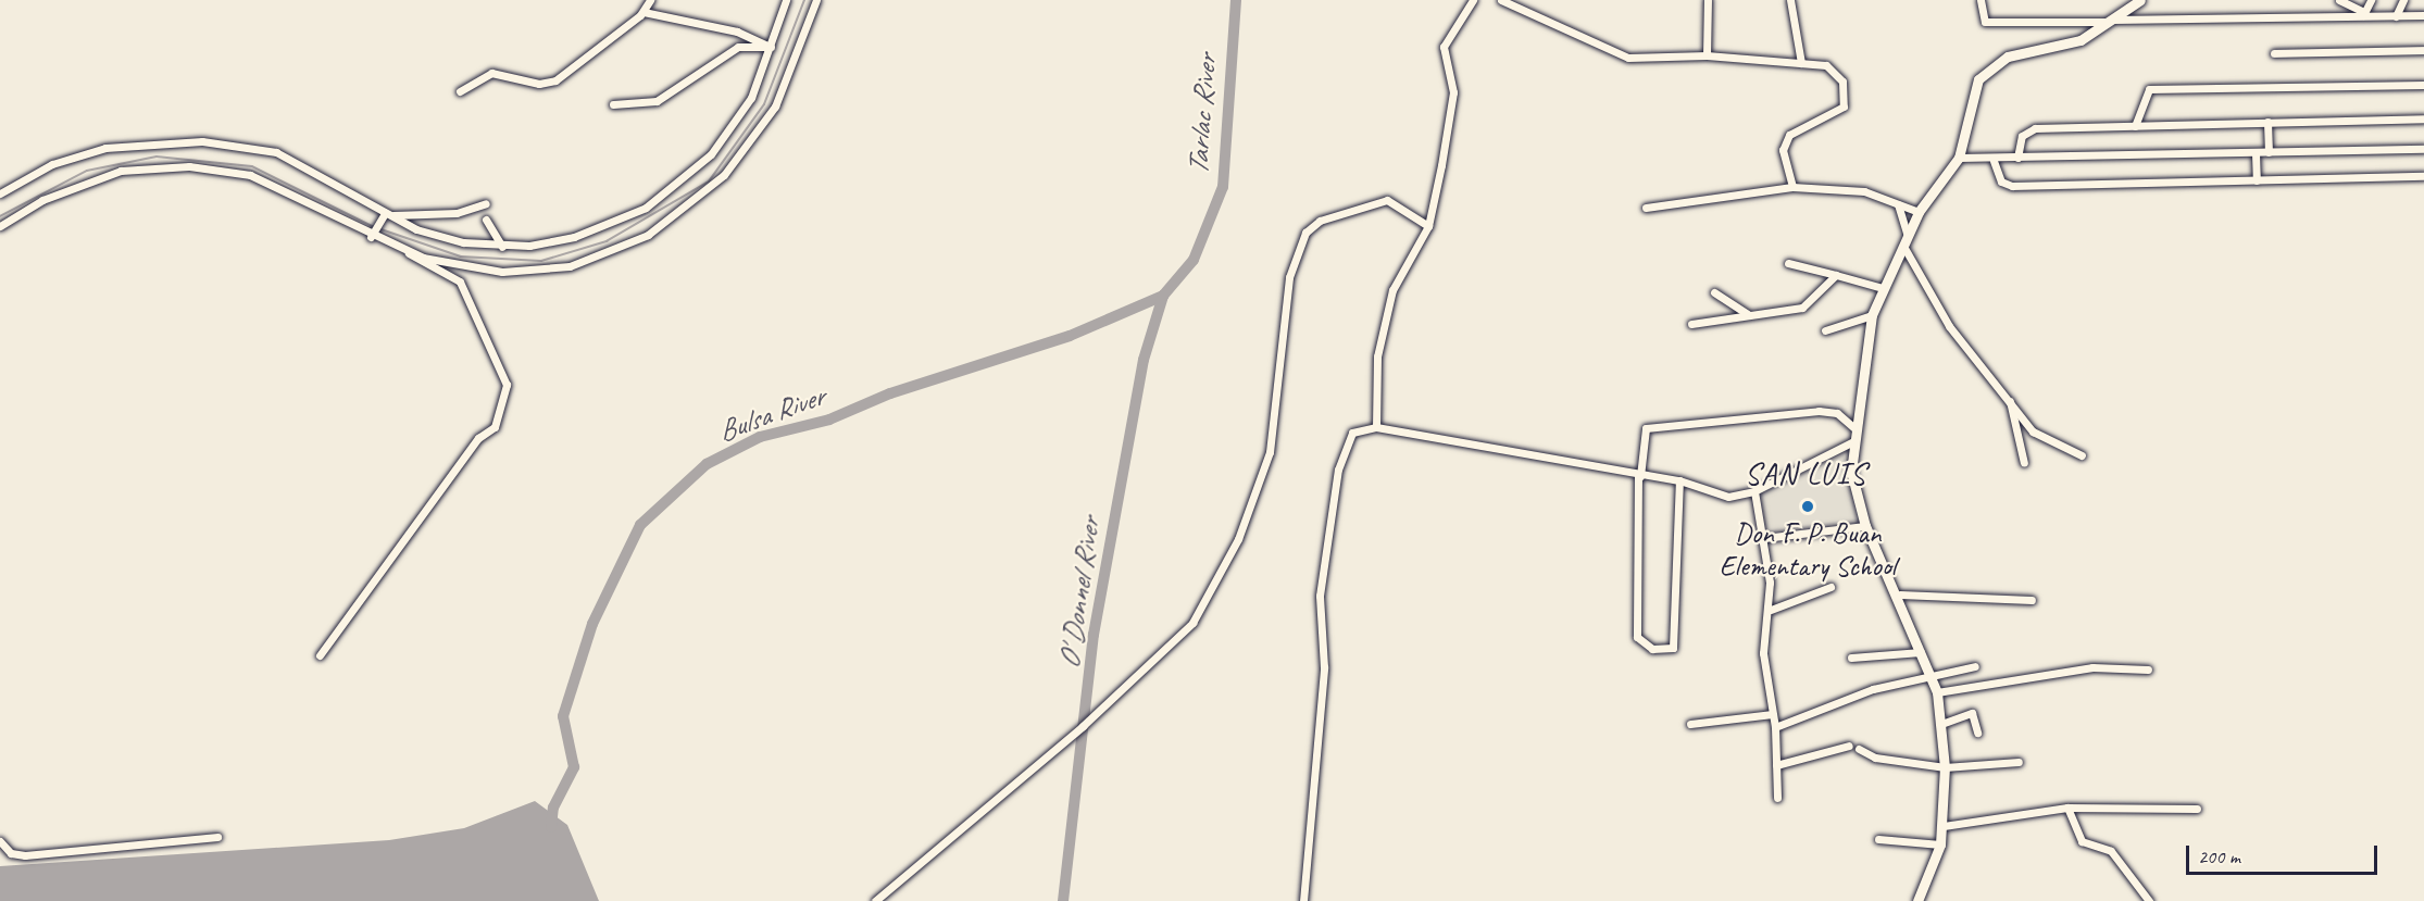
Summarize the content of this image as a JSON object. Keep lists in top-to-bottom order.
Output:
{
  "districts": ["SAN LUIS"],
  "water": ["Tarlac River", "Bulsa River", "O' Donnel River"],
  "places": ["Don F. P. Buan Elementary School"],
  "scale_bar": "200 m"
}
